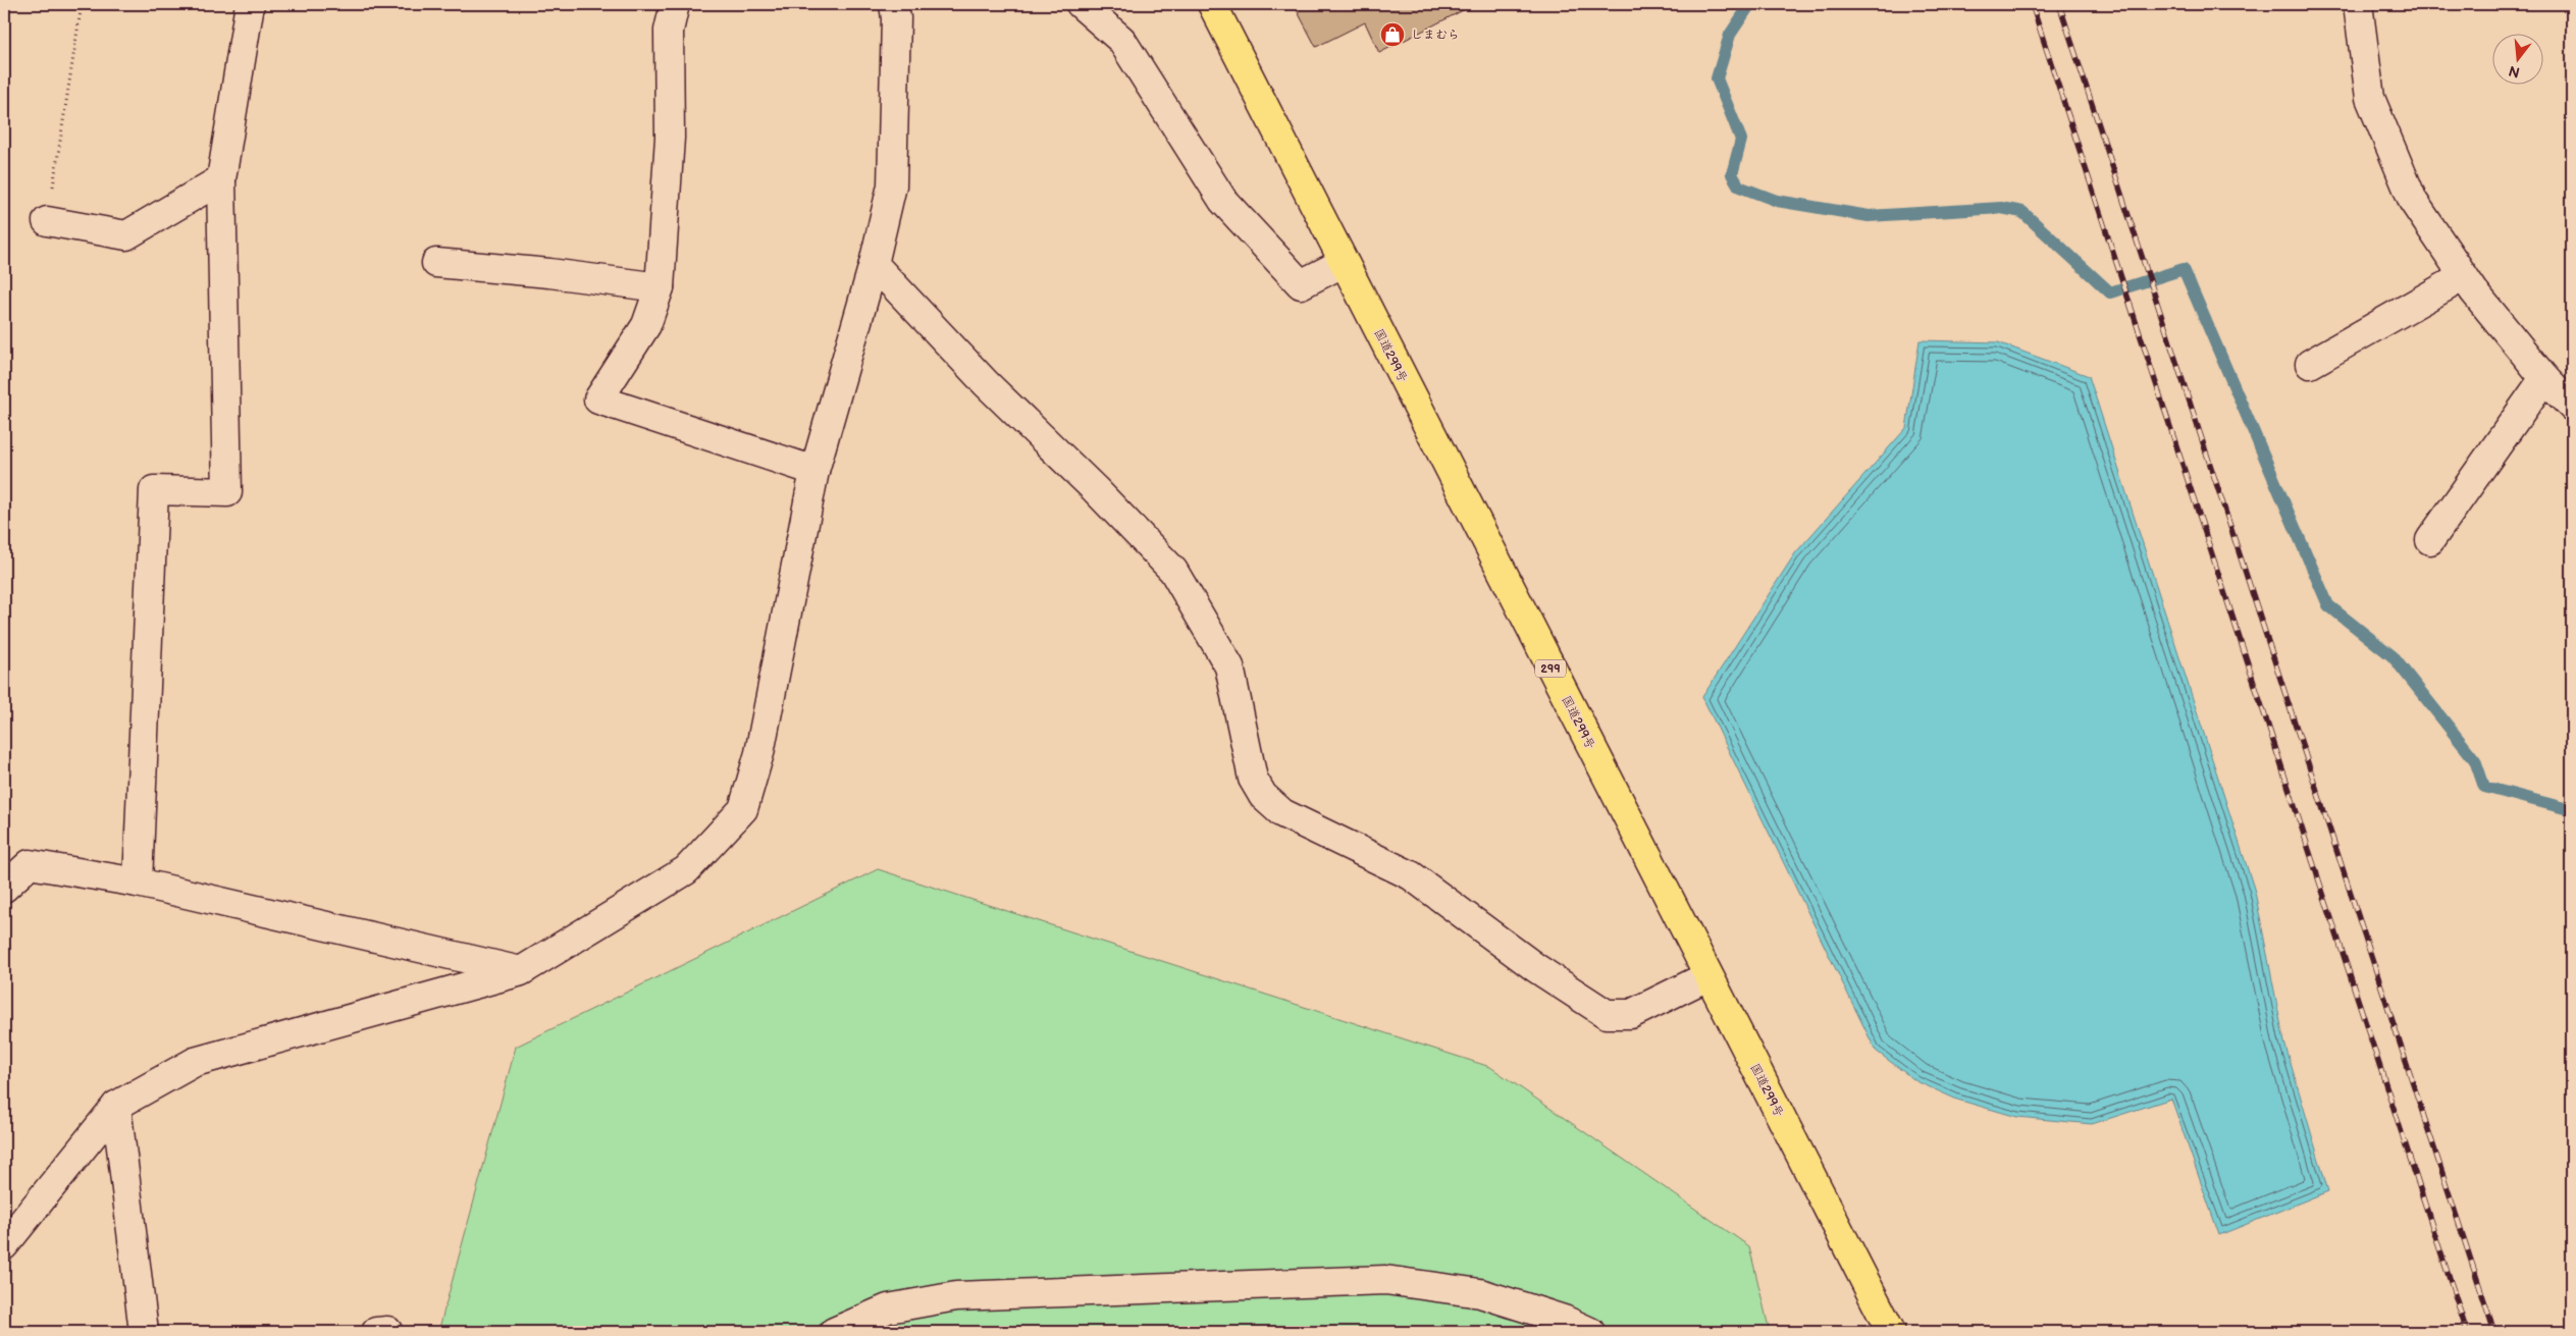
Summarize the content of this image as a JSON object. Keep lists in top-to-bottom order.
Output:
{
  "streets": {
    "highway": ["国道299号", "299"]
  },
  "places": {
    "shop": ["しまむら"]
  },
  "north": "bottom"
}
